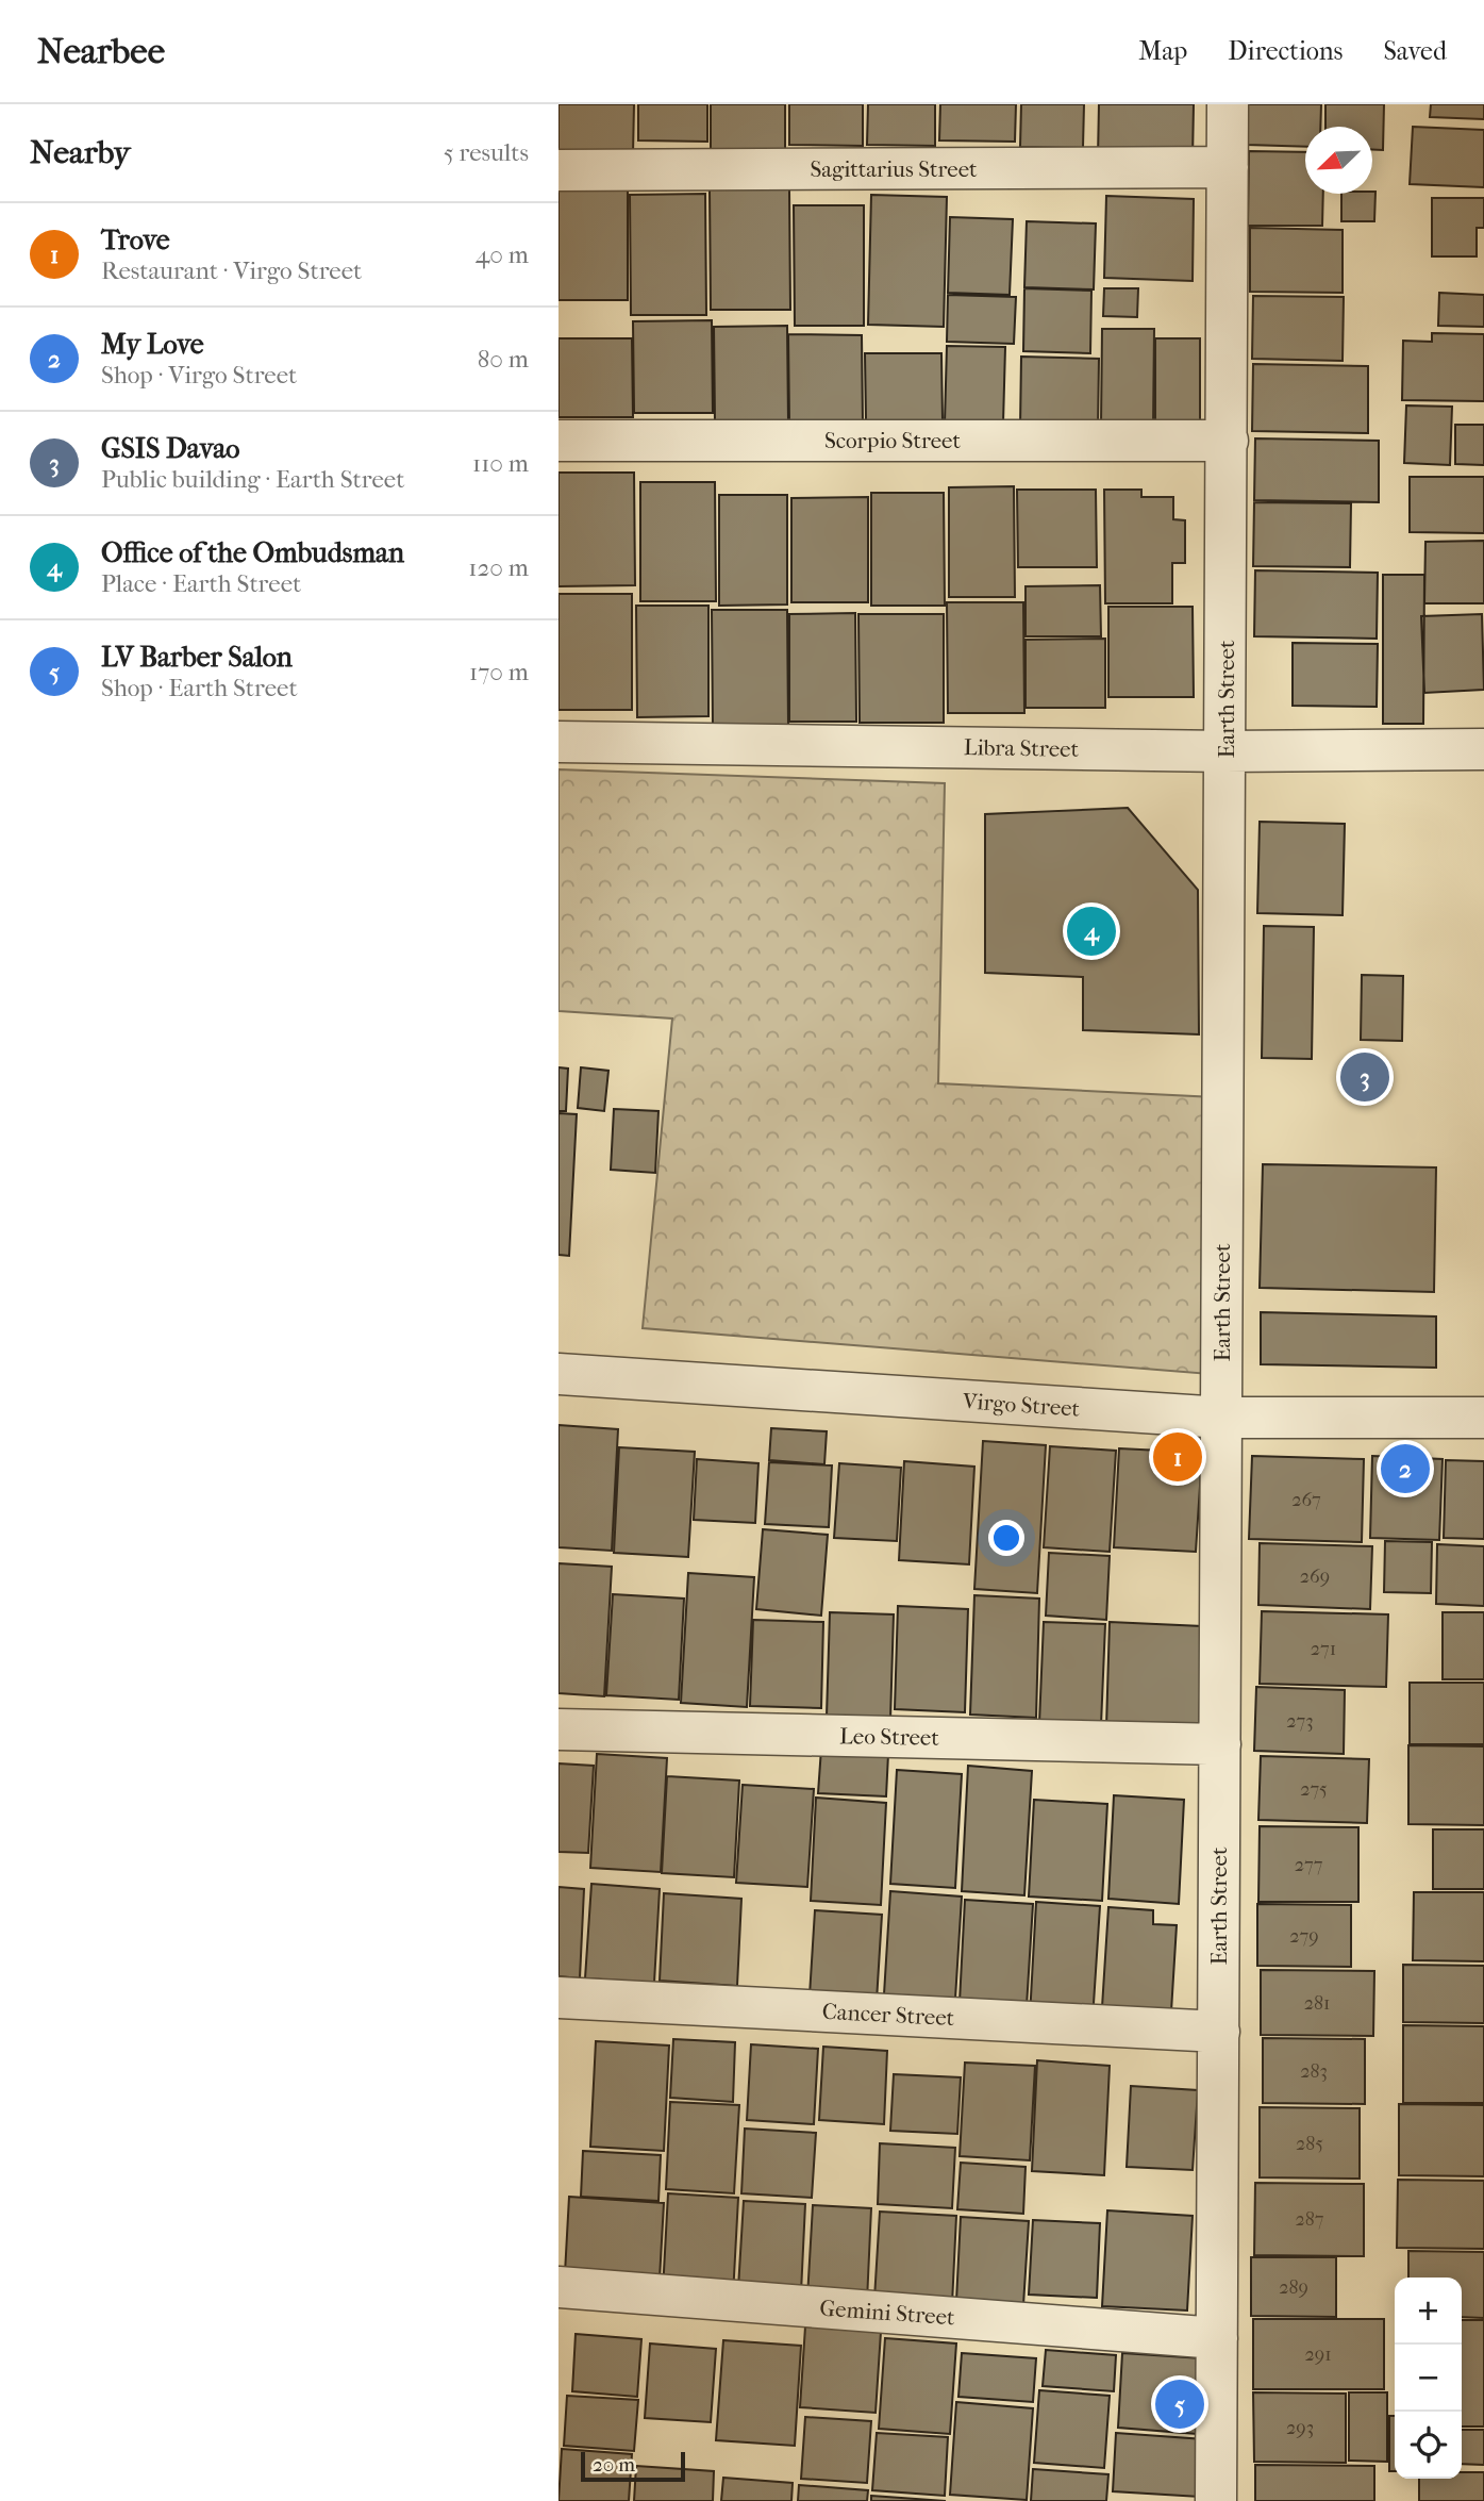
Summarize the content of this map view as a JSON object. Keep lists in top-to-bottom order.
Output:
{
  "streets": {
    "street": [
      "Sagittarius Street",
      "Scorpio Street",
      "Earth Street",
      "Libra Street",
      "Virgo Street",
      "Leo Street",
      "Cancer Street",
      "Gemini Street"
    ]
  },
  "crossings": [
    ["Sagittarius Street", "Earth Street"],
    ["Scorpio Street", "Earth Street"],
    ["Earth Street", "Libra Street"],
    ["Earth Street", "Virgo Street"],
    ["Earth Street", "Leo Street"],
    ["Earth Street", "Cancer Street"],
    ["Earth Street", "Gemini Street"]
  ],
  "house_numbers": [
    "267",
    "269",
    "271",
    "273",
    "275",
    "277",
    "279",
    "281",
    "283",
    "285",
    "287",
    "289",
    "291",
    "293"
  ],
  "scale_bar": "20 m",
  "north": "bottom left",
  "page": {
    "header": "Nearbee",
    "nav": ["Map", "Directions", "Saved"],
    "heading": ["Nearby", "5 results"],
    "list": [
      {
        "mark": "1",
        "name": "Trove",
        "note": "Restaurant · Virgo Street",
        "value": "40 m"
      },
      {
        "mark": "2",
        "name": "My Love",
        "note": "Shop · Virgo Street",
        "value": "80 m"
      },
      {
        "mark": "3",
        "name": "GSIS Davao",
        "note": "Public building · Earth Street",
        "value": "110 m"
      },
      {
        "mark": "4",
        "name": "Office of the Ombudsman",
        "note": "Place · Earth Street",
        "value": "120 m"
      },
      {
        "mark": "5",
        "name": "LV Barber Salon",
        "note": "Shop · Earth Street",
        "value": "170 m"
      }
    ],
    "pins": [
      "4",
      "3",
      "1",
      "2",
      "5"
    ],
    "map_buttons": ["+", "−"],
    "scale": "20 m"
  }
}
